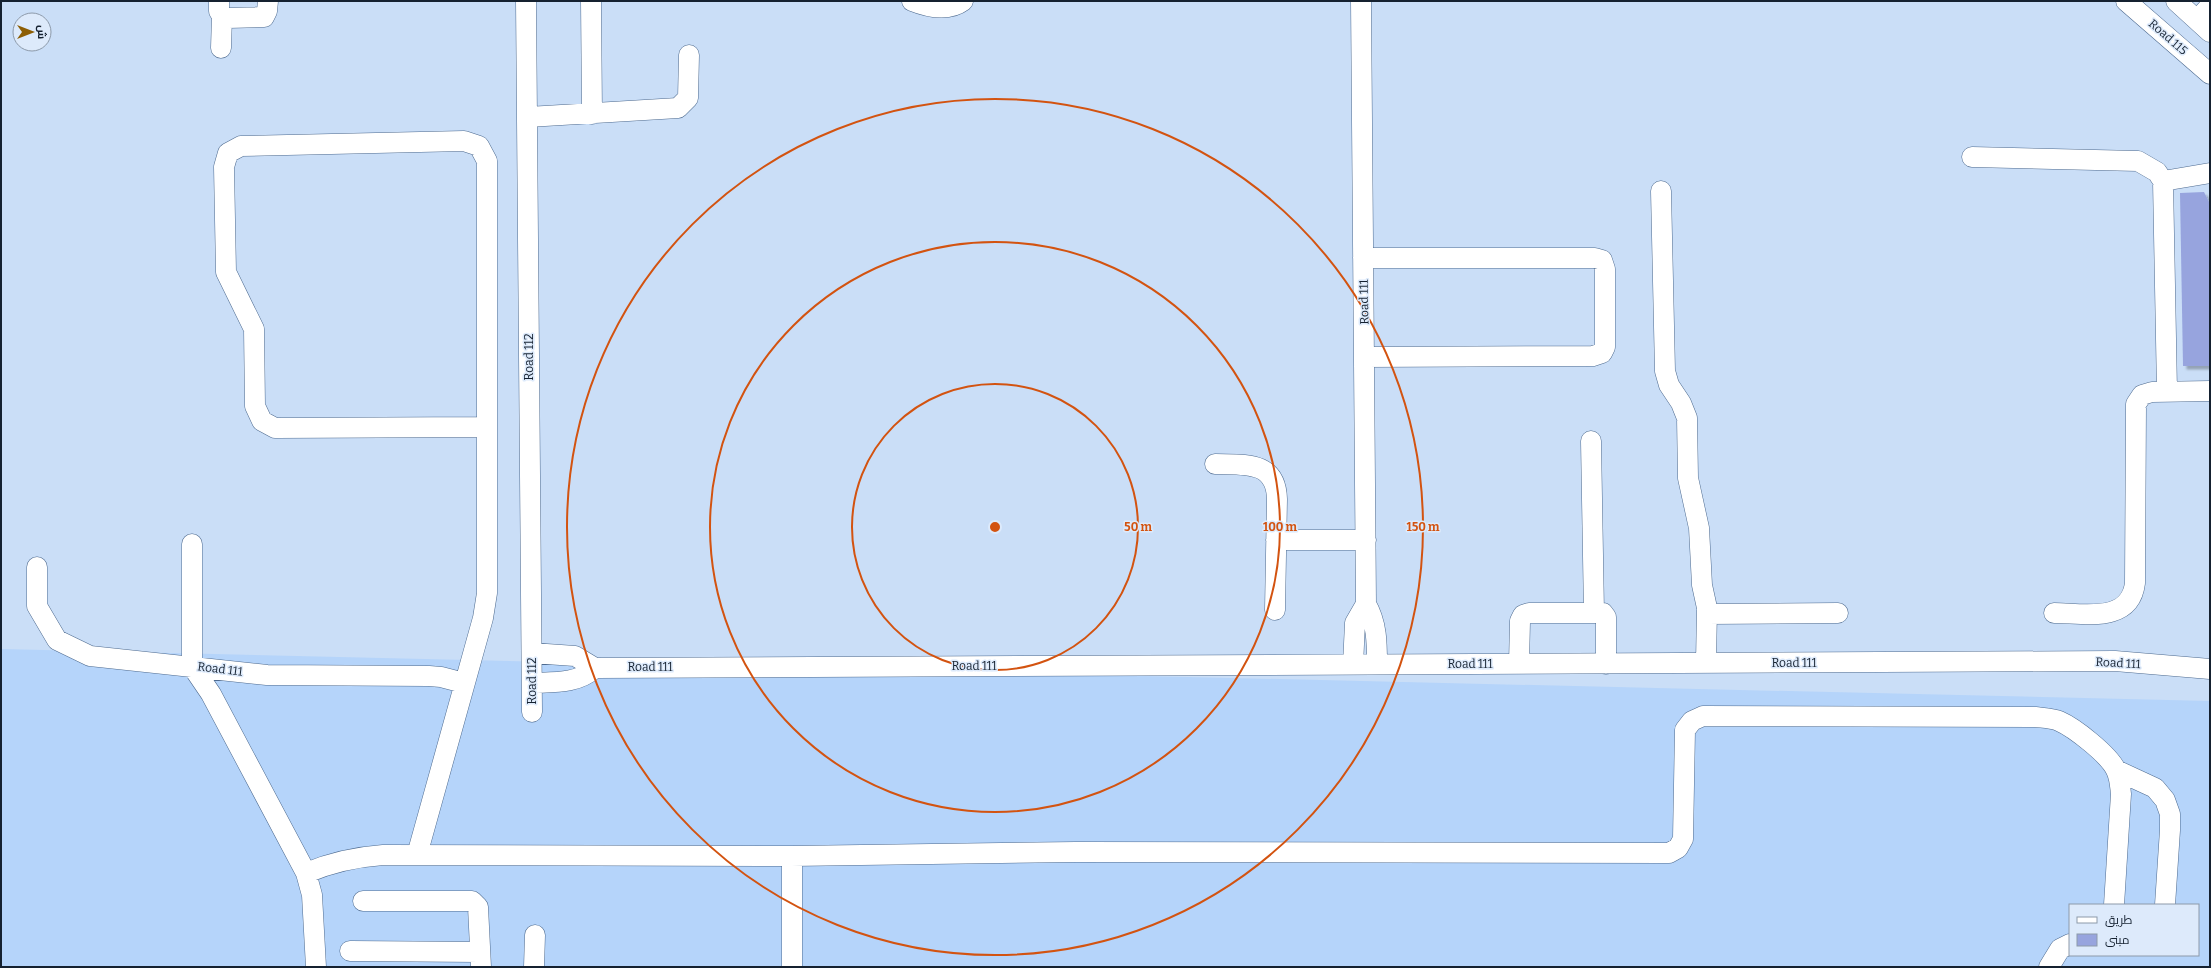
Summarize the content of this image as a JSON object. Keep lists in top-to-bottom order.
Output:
{
  "streets": {
    "street": ["Road 115", "Road 111", "Road 112"]
  },
  "legend": ["طريق", "مبنى"],
  "north": "right",
  "rings": ["50 m", "100 m", "150 m"]
}
